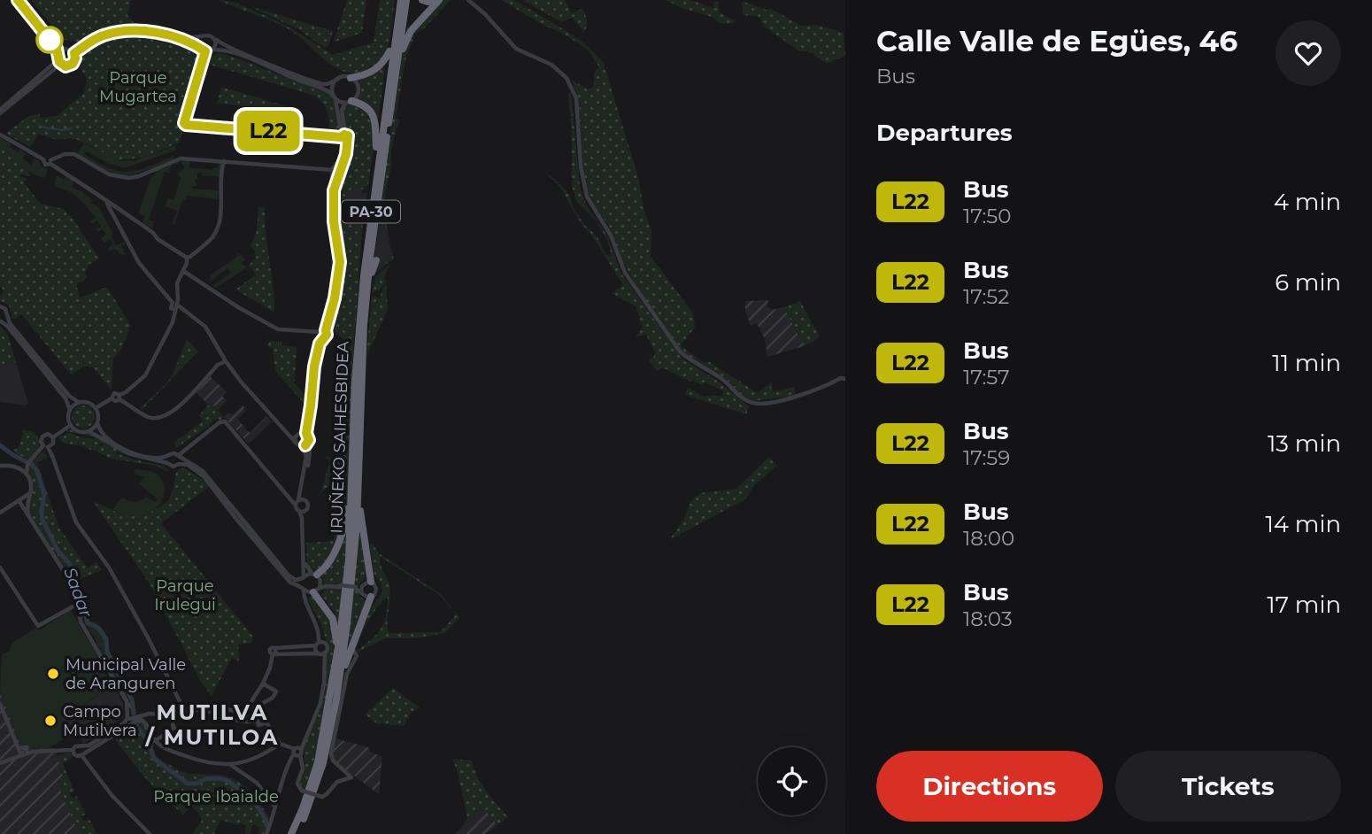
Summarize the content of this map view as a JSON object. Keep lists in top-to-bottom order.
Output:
{
  "streets": {
    "highway": ["PA-30", "IRUÑEKO SAIHESBIDEA"]
  },
  "districts": ["MUTILVA / MUTILOA"],
  "water": ["Sadar"],
  "parks": ["Parque Mugartea", "Parque Irulegui", "Parque Ibaialde"],
  "places": ["Municipal Valle de Aranguren", "Campo Mutilvera"],
  "lines": ["bus line L22"],
  "page": {
    "on_map": "L22",
    "heading": [
      ["Calle Valle de Egües, 46", "Bus"],
      "Departures"
    ],
    "list": [
      {
        "mark": "L22",
        "name": "Bus",
        "note": "17:50",
        "value": "4 min"
      },
      {
        "mark": "L22",
        "name": "Bus",
        "note": "17:52",
        "value": "6 min"
      },
      {
        "mark": "L22",
        "name": "Bus",
        "note": "17:57",
        "value": "11 min"
      },
      {
        "mark": "L22",
        "name": "Bus",
        "note": "17:59",
        "value": "13 min"
      },
      {
        "mark": "L22",
        "name": "Bus",
        "note": "18:00",
        "value": "14 min"
      },
      {
        "mark": "L22",
        "name": "Bus",
        "note": "18:03",
        "value": "17 min"
      }
    ],
    "buttons": ["Directions", "Tickets"]
  }
}
